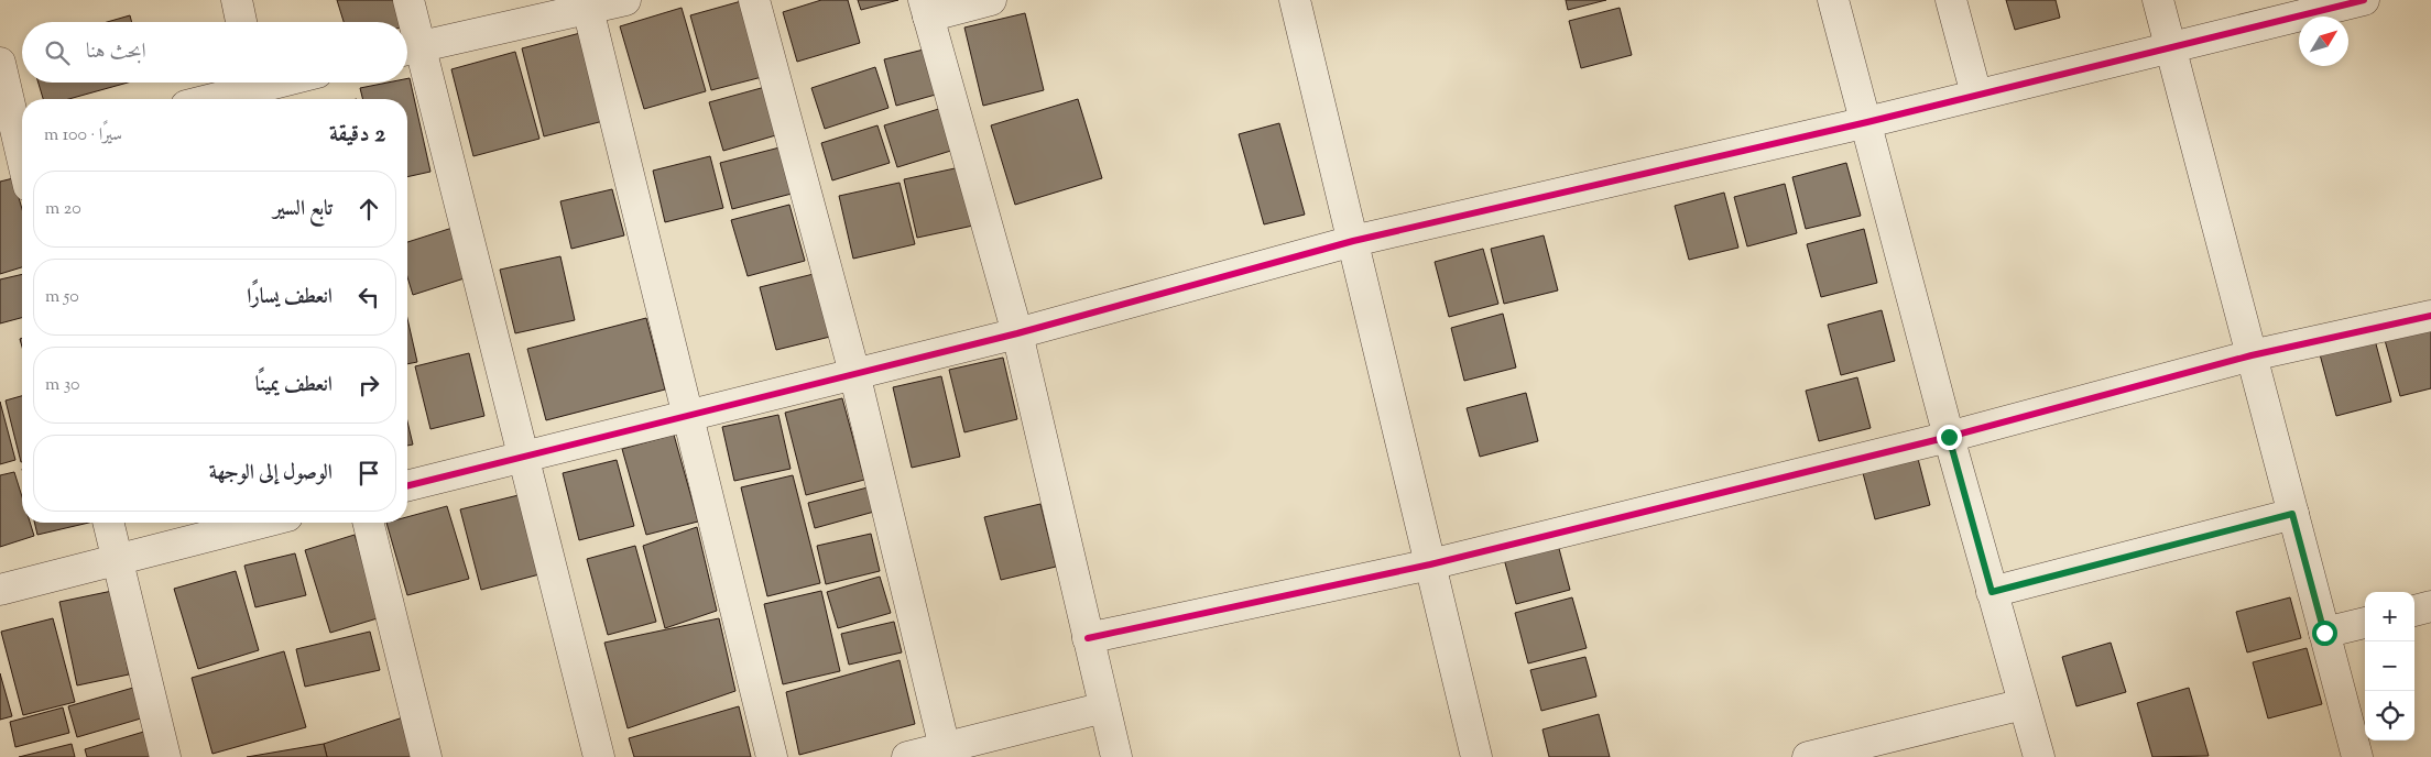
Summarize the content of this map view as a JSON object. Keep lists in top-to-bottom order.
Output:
{
  "north": "top right",
  "page": {
    "search": "ابحث هنا",
    "heading": ["2 دقيقة", "سيرًا · 100 m"],
    "list": [
      ["تابع السير", "20 m"],
      ["انعطف يسارًا", "50 m"],
      ["انعطف يمينًا", "30 m"],
      "الوصول إلى الوجهة"
    ],
    "map_buttons": ["+", "−"]
  }
}
